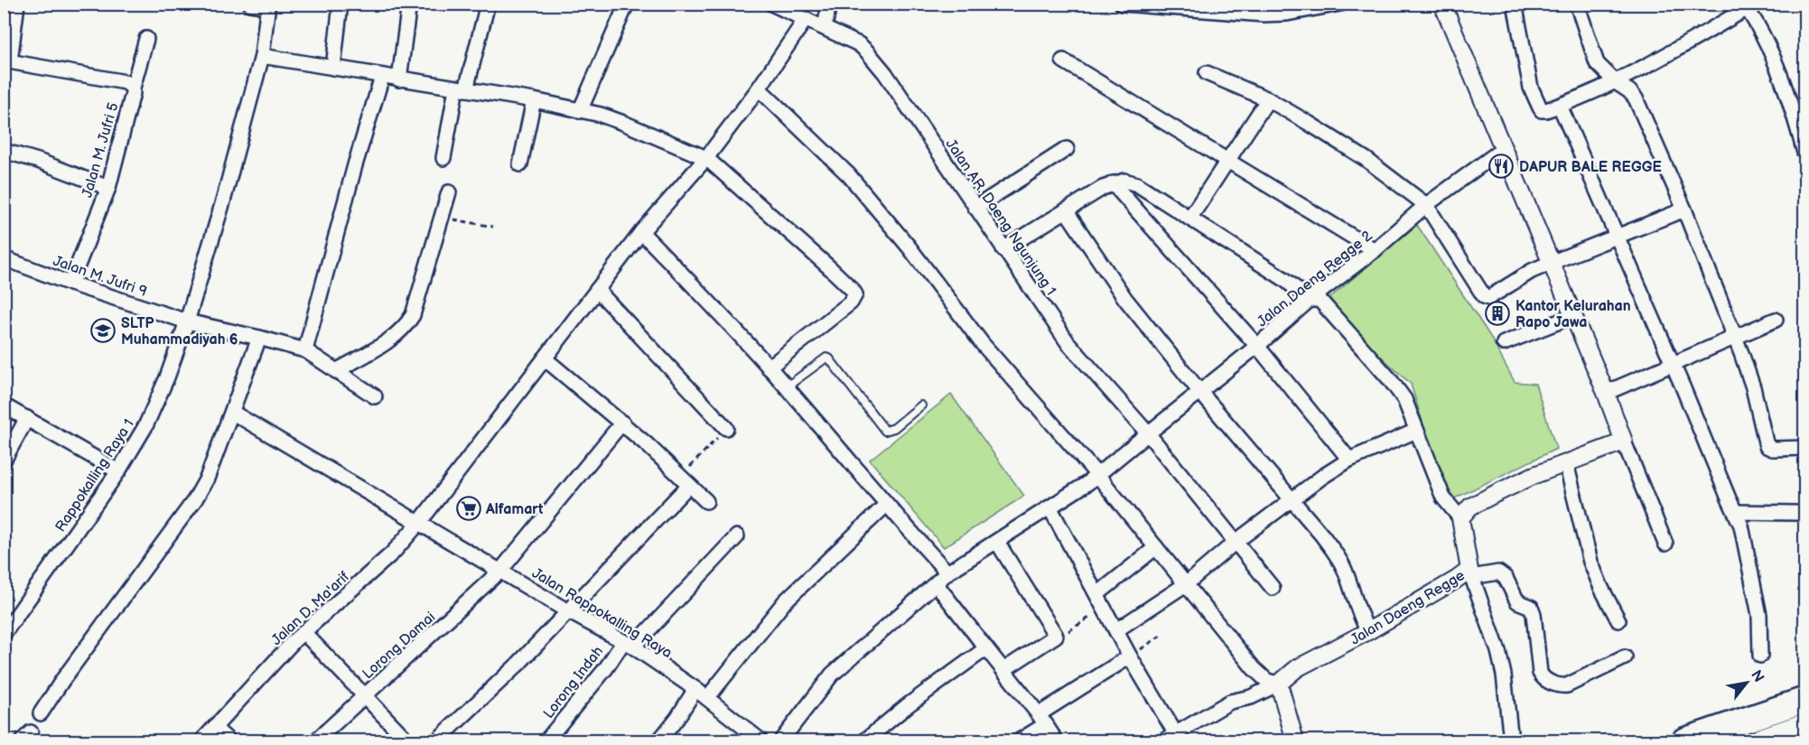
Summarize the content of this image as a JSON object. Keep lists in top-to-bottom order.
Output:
{
  "streets": {
    "street": [
      "Jalan M. Jufri 5",
      "Jalan AR. Daeng Ngunjung 1",
      "Jalan M. Jufri 9",
      "Jalan Daeng Regge 2",
      "Rappokalling Raya 1",
      "Jalan Daeng Regge",
      "Jalan D. Ma'arif",
      "Jalan Rappokalling Raya",
      "Lorong Damai",
      "Lorong Indah"
    ]
  },
  "crossings": [
    ["Jalan M. Jufri 5", "Jalan M. Jufri 9"],
    ["Jalan AR. Daeng Ngunjung 1", "Jalan Daeng Regge 2"],
    ["Jalan AR. Daeng Ngunjung 1", "Jalan D. Ma'arif"],
    ["Jalan M. Jufri 9", "Rappokalling Raya 1"],
    ["Jalan D. Ma'arif", "Jalan Rappokalling Raya"],
    ["Jalan Rappokalling Raya", "Lorong Damai"],
    ["Jalan Rappokalling Raya", "Lorong Indah"]
  ],
  "places": {
    "restaurant": ["DAPUR BALE REGGE"],
    "building": ["Kantor Kelurahan Rapo Jawa"],
    "school or university": ["SLTP Muhammadiyah 6"],
    "supermarket": ["Alfamart"]
  },
  "north": "top right"
}
